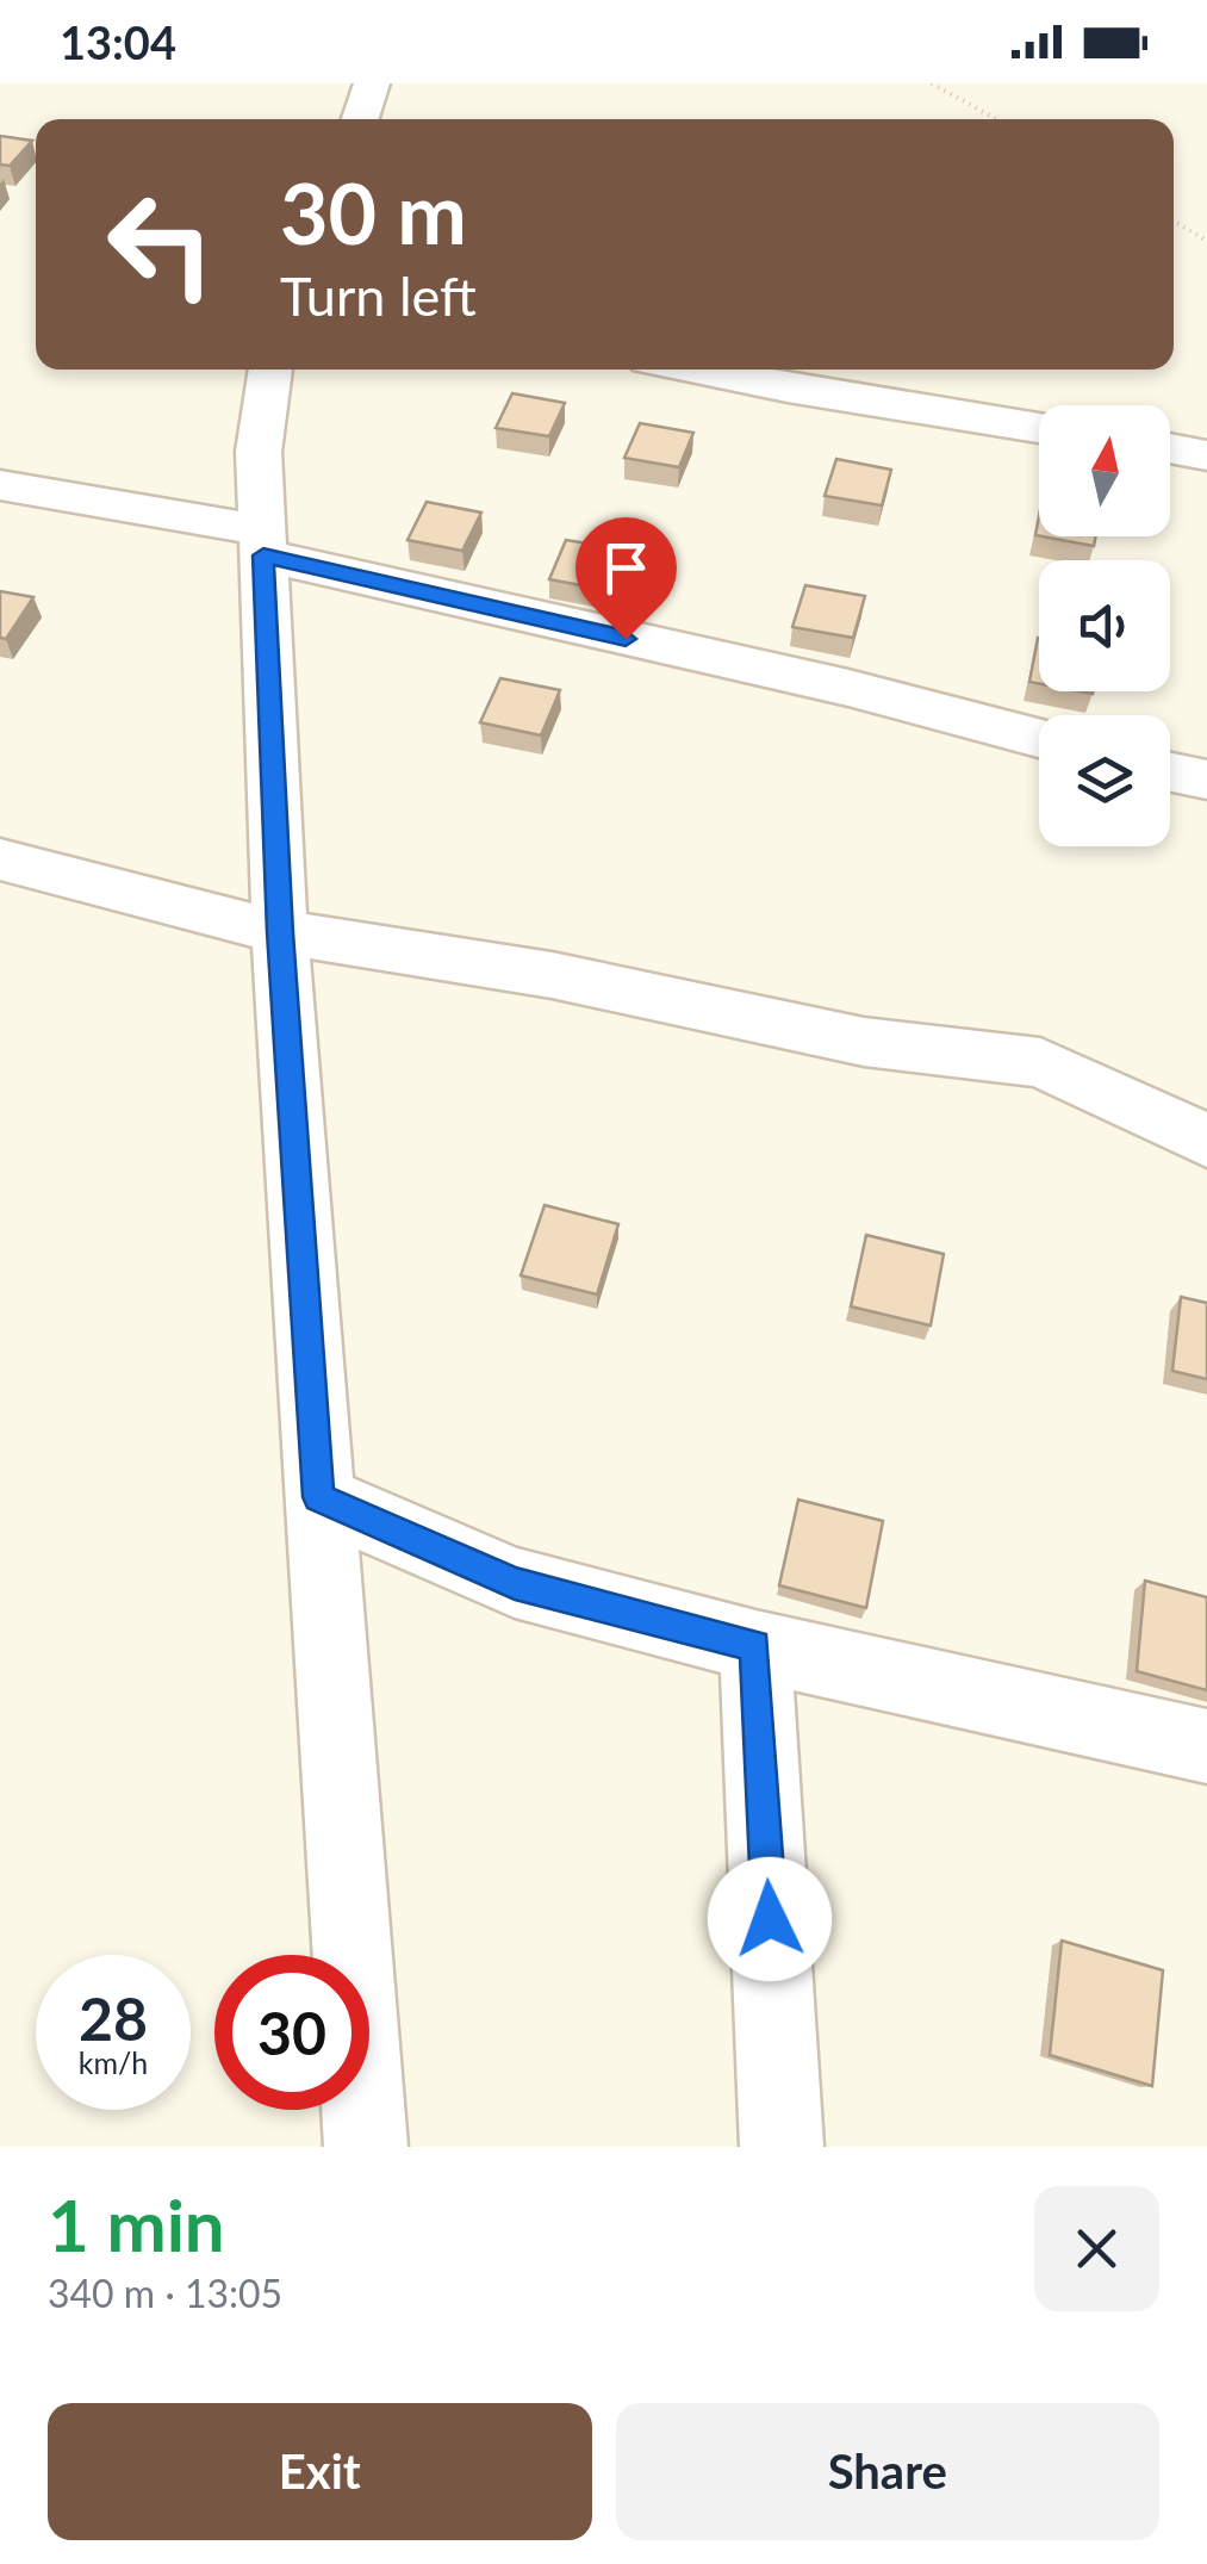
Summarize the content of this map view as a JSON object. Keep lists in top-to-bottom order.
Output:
{
  "north": "top",
  "page": {
    "status": "13:04",
    "turn": ["30 m", "Turn left"],
    "speed": "28 km/h",
    "limit": "30",
    "heading": ["1 min", "340 m · 13:05"],
    "buttons": ["Exit", "Share"]
  }
}
